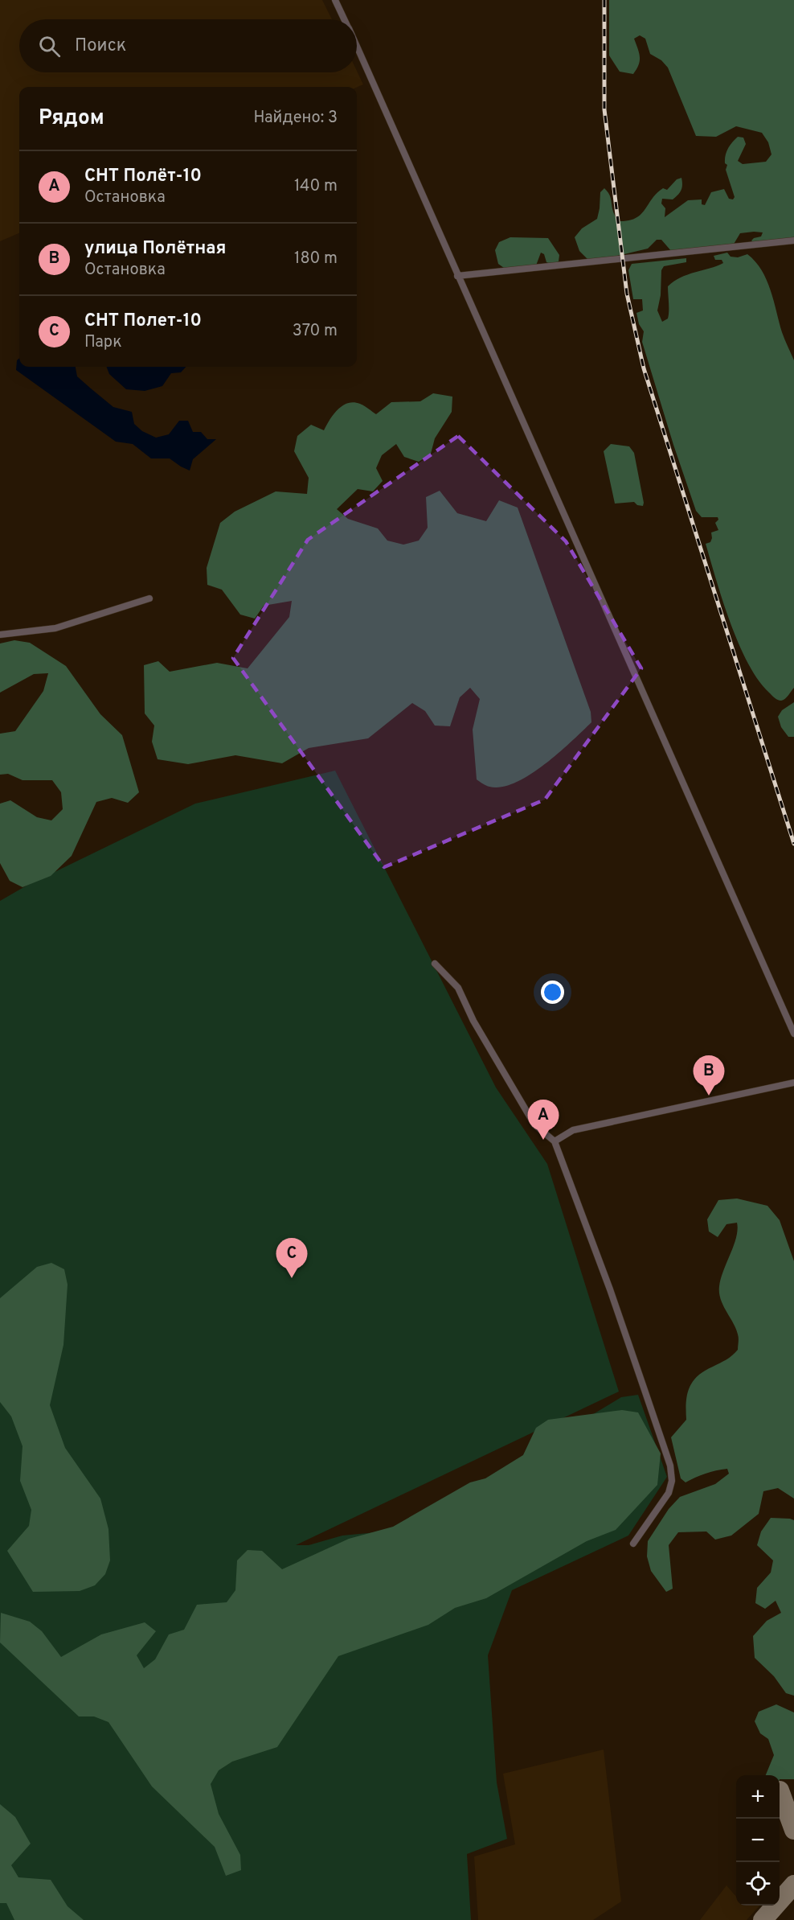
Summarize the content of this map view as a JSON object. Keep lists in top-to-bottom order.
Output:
{
  "page": {
    "search": "Поиск",
    "heading": ["Рядом", "Найдено: 3"],
    "list": [
      {
        "mark": "A",
        "name": "СНТ Полёт-10",
        "note": "Остановка",
        "value": "140 m"
      },
      {
        "mark": "B",
        "name": "улица Полётная",
        "note": "Остановка",
        "value": "180 m"
      },
      {
        "mark": "C",
        "name": "СНТ Полет-10",
        "note": "Парк",
        "value": "370 m"
      }
    ],
    "pins": ["B", "A", "C"],
    "map_buttons": ["+", "−"]
  }
}
